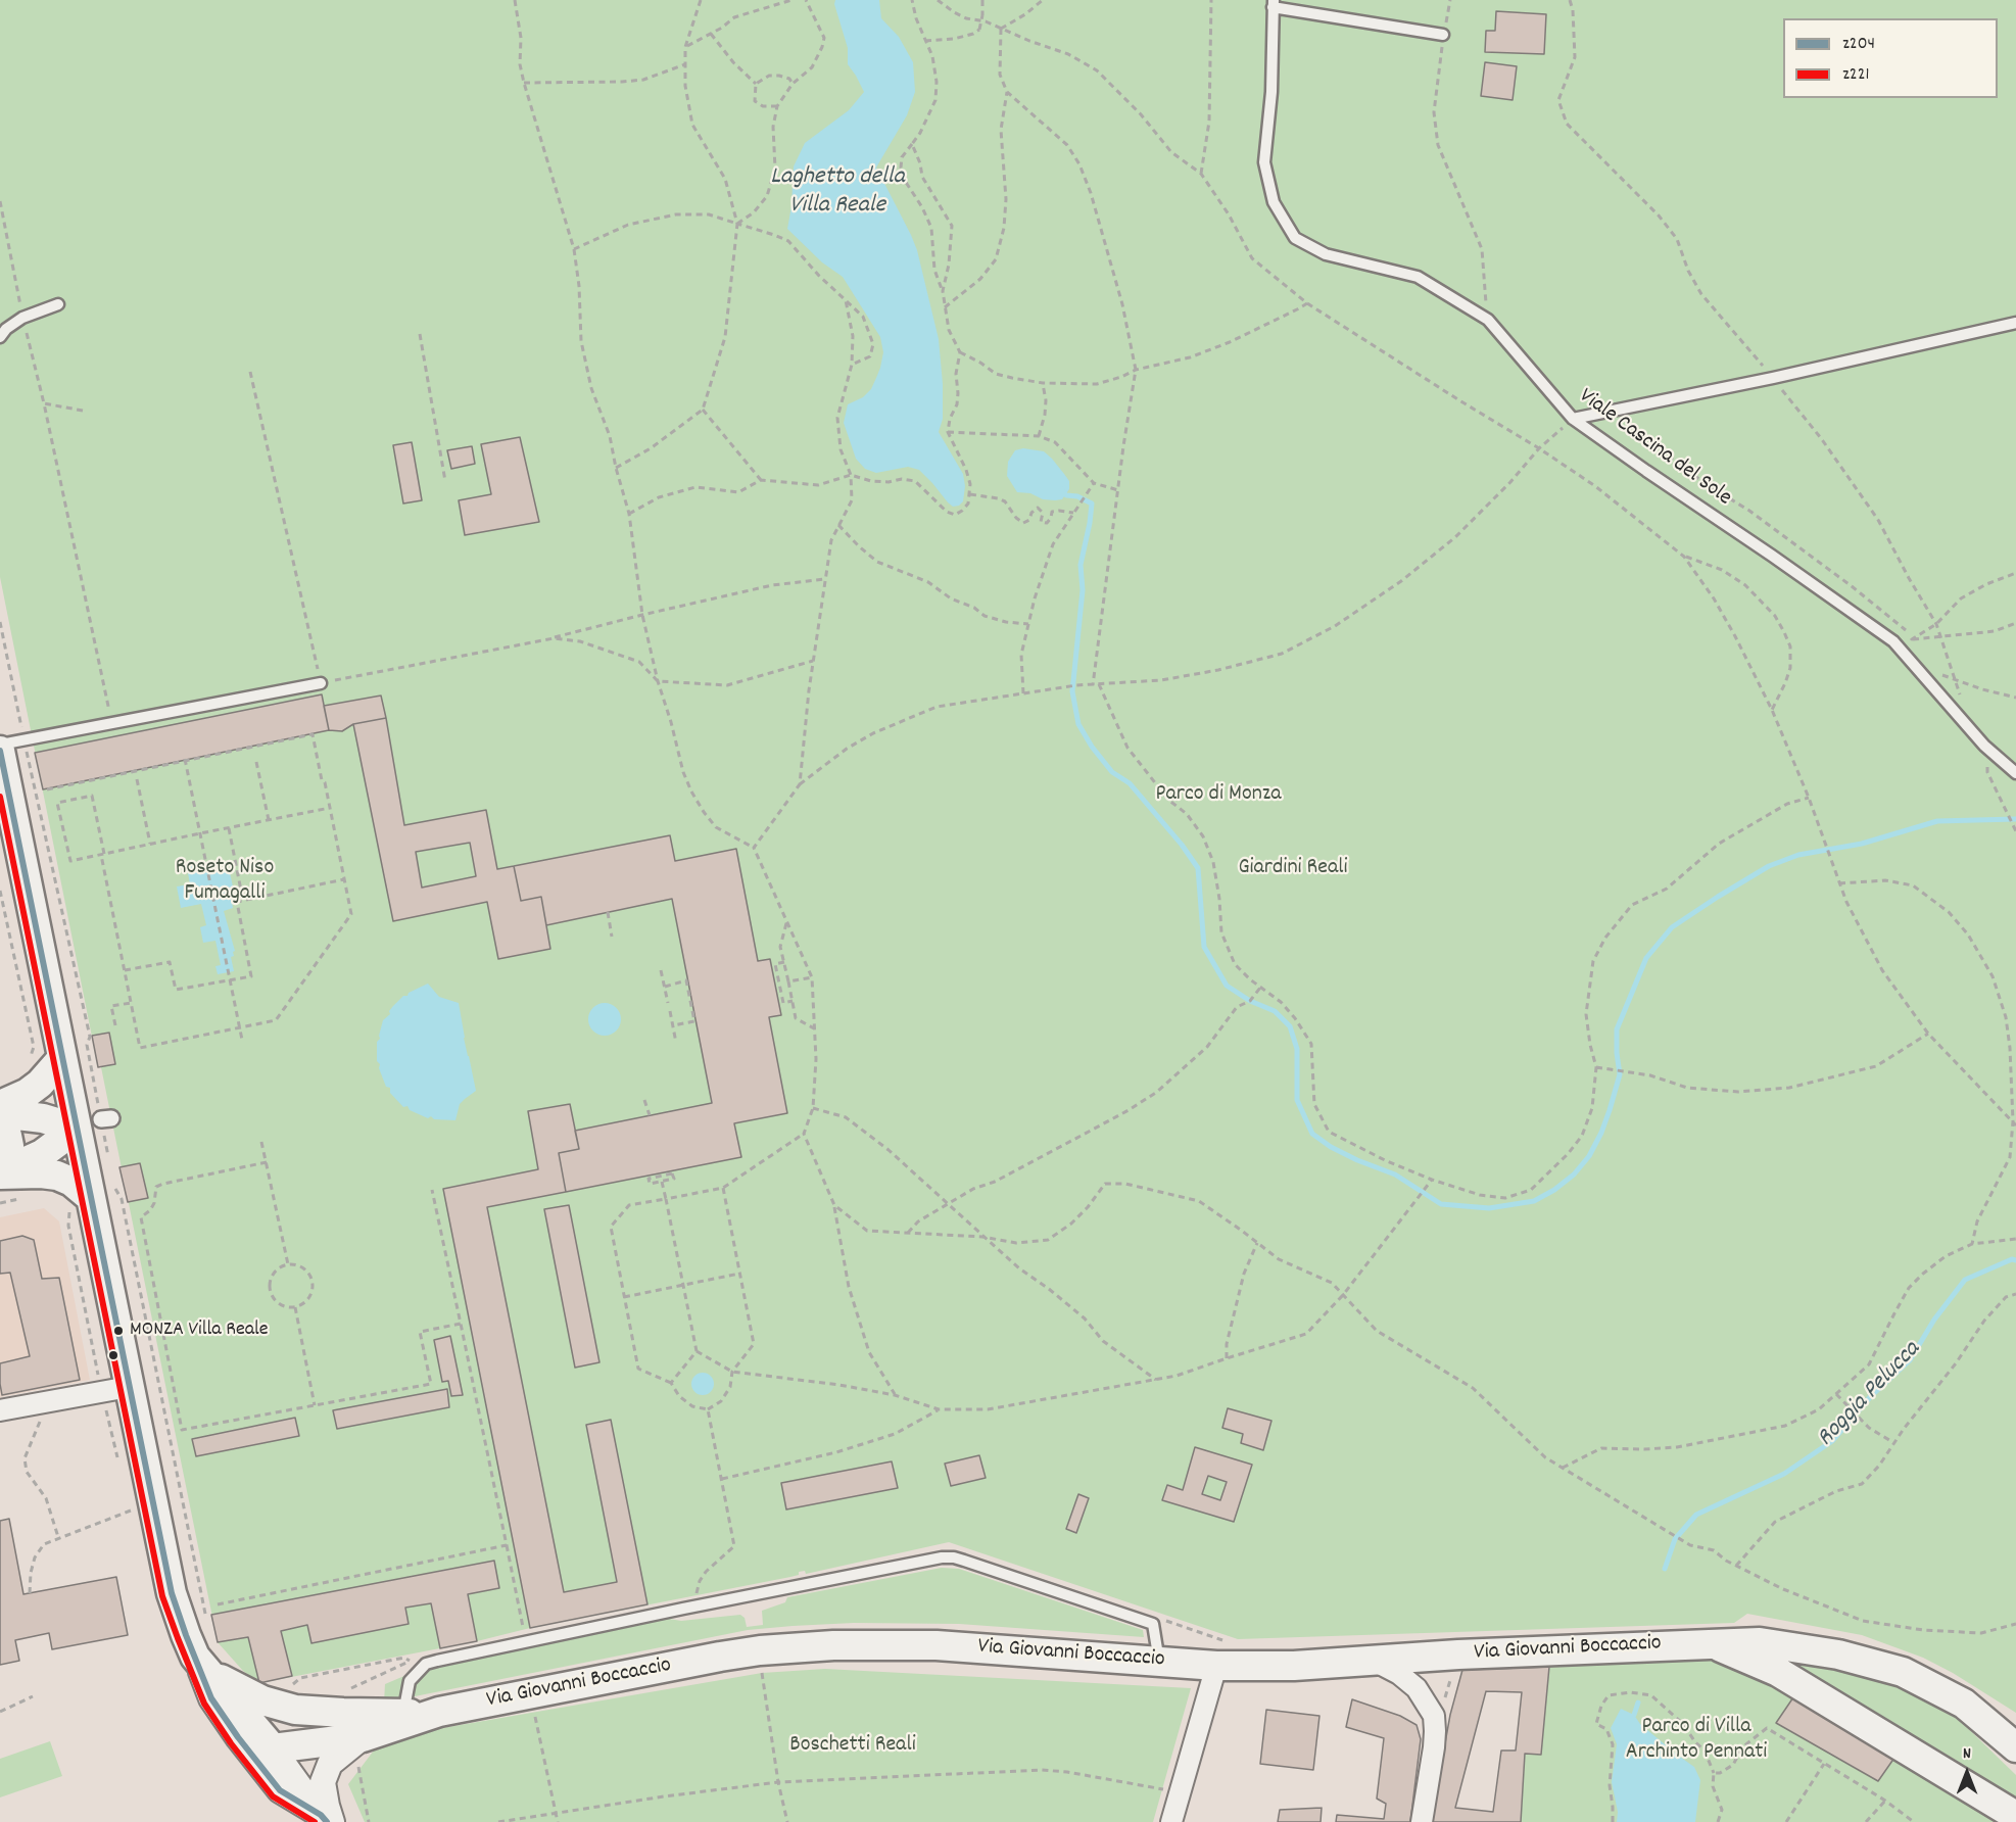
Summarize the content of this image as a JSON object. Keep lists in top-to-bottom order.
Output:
{
  "streets": {
    "main road": ["Via Giovanni Boccaccio"],
    "lane": ["Viale Cascina del Sole"]
  },
  "water": ["Laghetto della Villa Reale", "Roggia Pelucca"],
  "parks": [
    "Parco di Monza",
    "Roseto Niso Fumagalli",
    "Giardini Reali",
    "Parco di Villa Archinto Pennati",
    "Boschetti Reali"
  ],
  "places": ["MONZA Villa Reale"],
  "lines": ["transit line z204", "transit line z221"],
  "legend": ["z204", "z221"],
  "north": "top"
}
